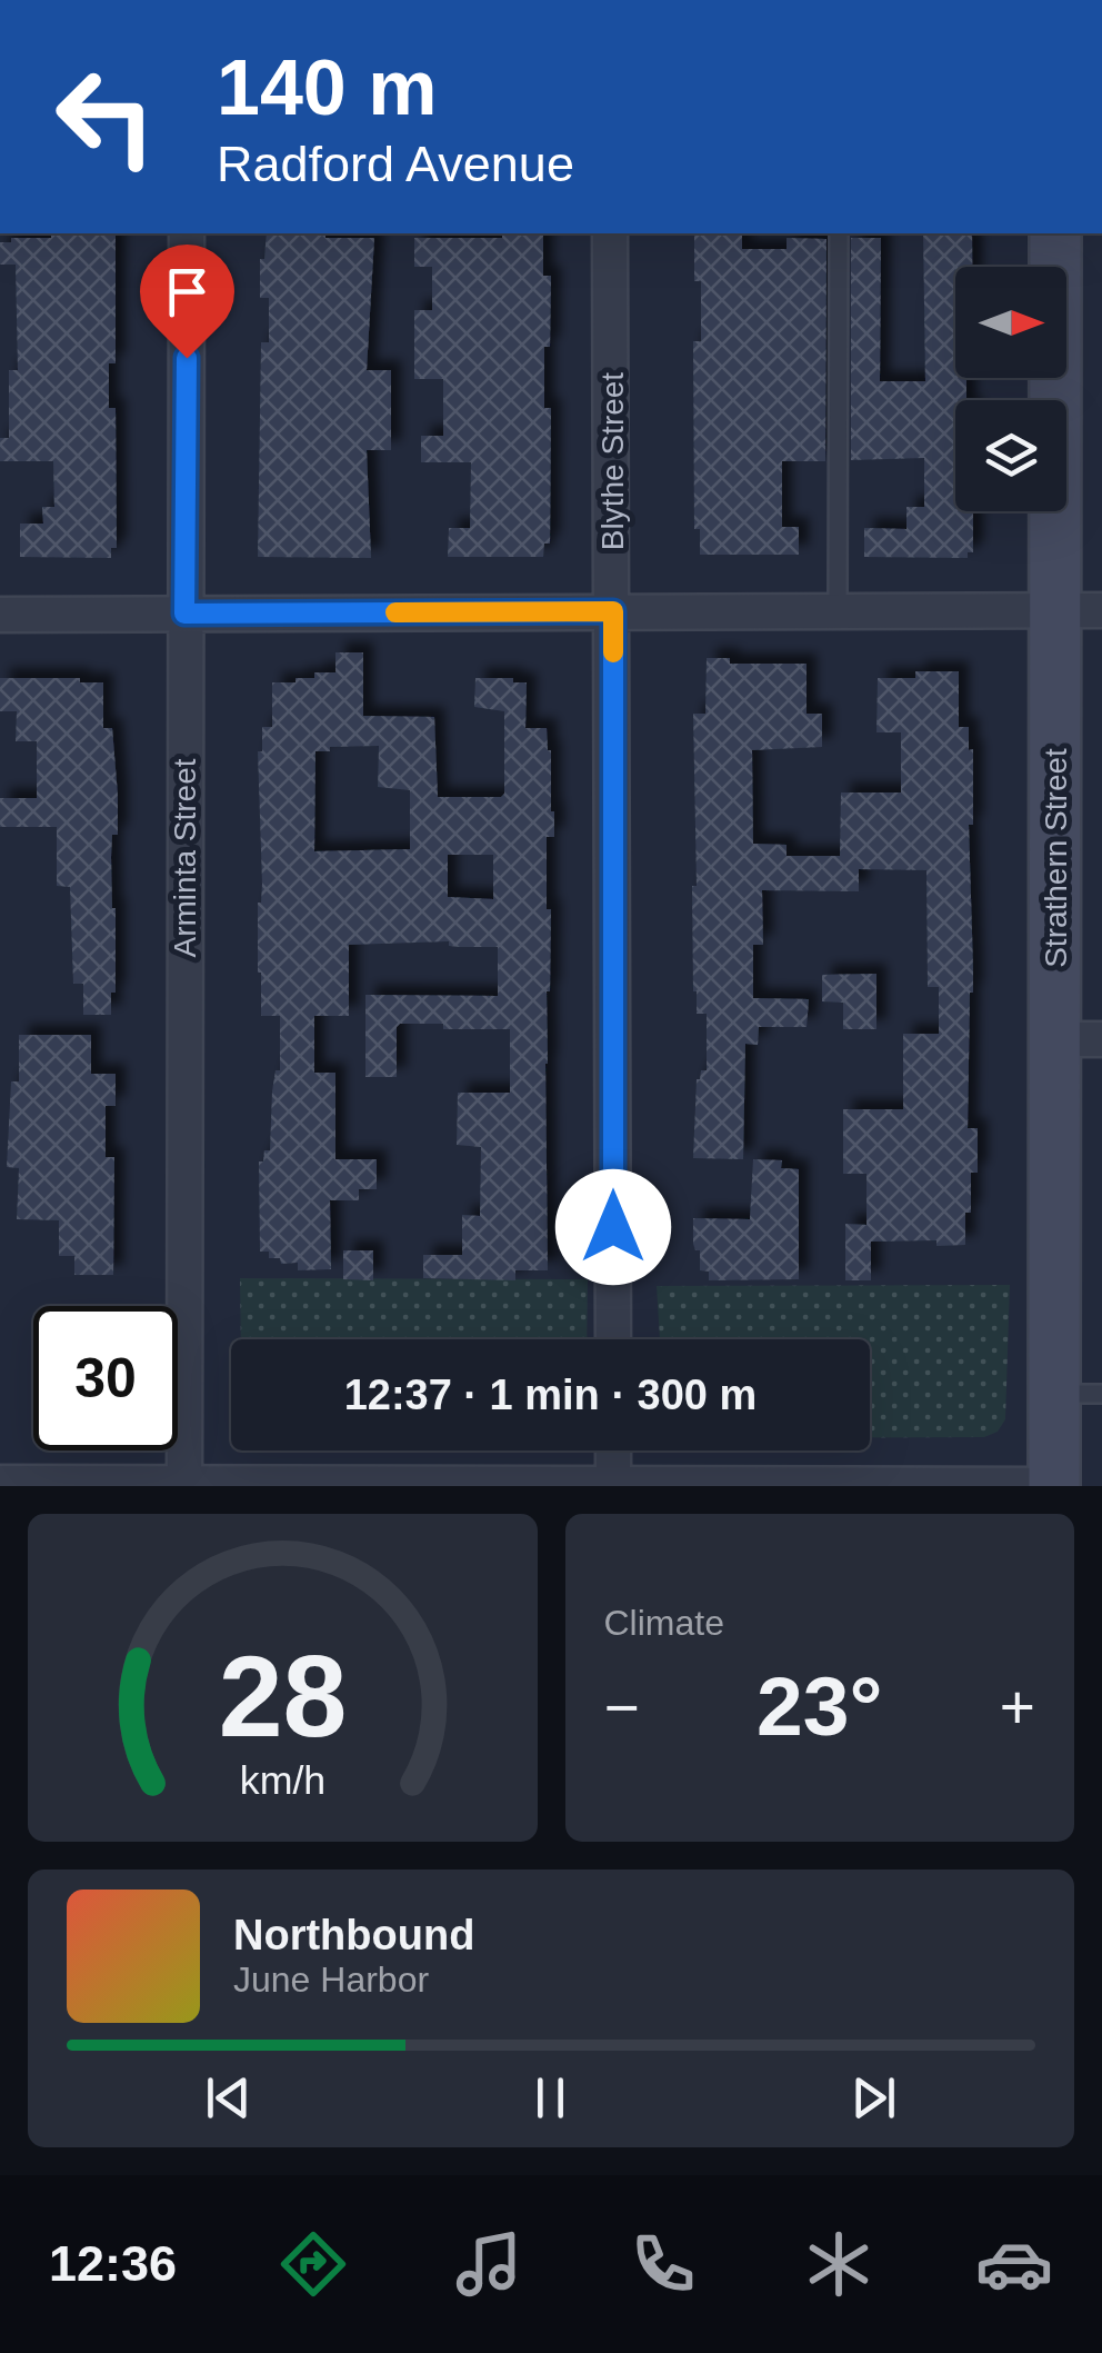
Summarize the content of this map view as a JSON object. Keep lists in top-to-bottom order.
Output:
{
  "streets": {
    "main road": ["Strathern Street"],
    "street": ["Blythe Street", "Arminta Street"]
  },
  "north": "right",
  "page": {
    "turn": ["140 m", "Radford Avenue"],
    "limit": "30",
    "trip": "12:37 · 1 min · 300 m",
    "tile": "Climate",
    "heat": ["−", "23°", "+"],
    "song": ["Northbound", "June Harbor"],
    "tabs": "12:36",
    "gauge": ["28", "km/h"]
  }
}
